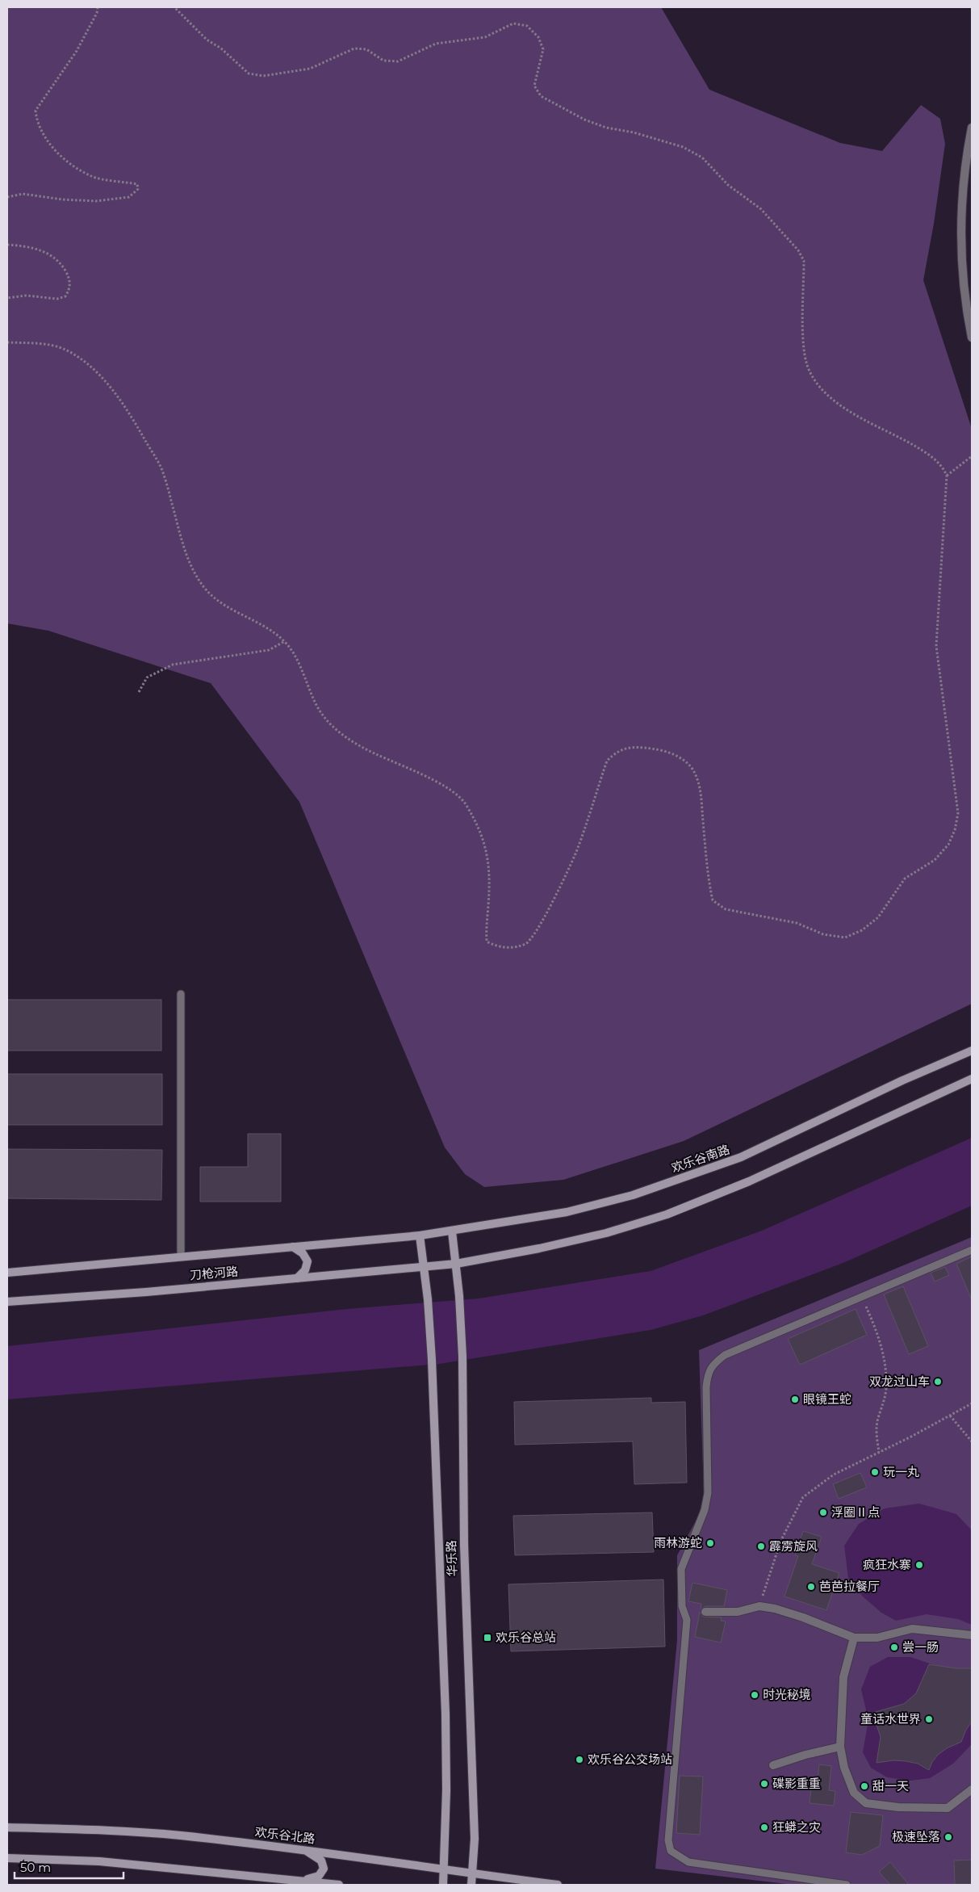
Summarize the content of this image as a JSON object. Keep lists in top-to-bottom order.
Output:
{
  "streets": {
    "street": [
      "欢乐谷南路",
      "刀枪河路",
      "华乐路",
      "欢乐谷北路"
    ]
  },
  "crossings": [
    ["欢乐谷南路", "刀枪河路"],
    ["欢乐谷南路", "华乐路"],
    ["刀枪河路", "华乐路"],
    ["华乐路", "欢乐谷北路"]
  ],
  "places": {
    "other": [
      "双龙过山车",
      "眼镜王蛇",
      "玩一丸",
      "浮圈Ⅱ点",
      "雨林游蛇",
      "霹雳旋风",
      "疯狂水寨",
      "芭芭拉餐厅",
      "尝一肠",
      "时光秘境",
      "童话水世界",
      "欢乐谷公交场站",
      "碟影重重",
      "甜一天",
      "狂蟒之灾",
      "极速坠落"
    ],
    "transit": ["欢乐谷总站"]
  },
  "scale_bar": "50 m"
}
